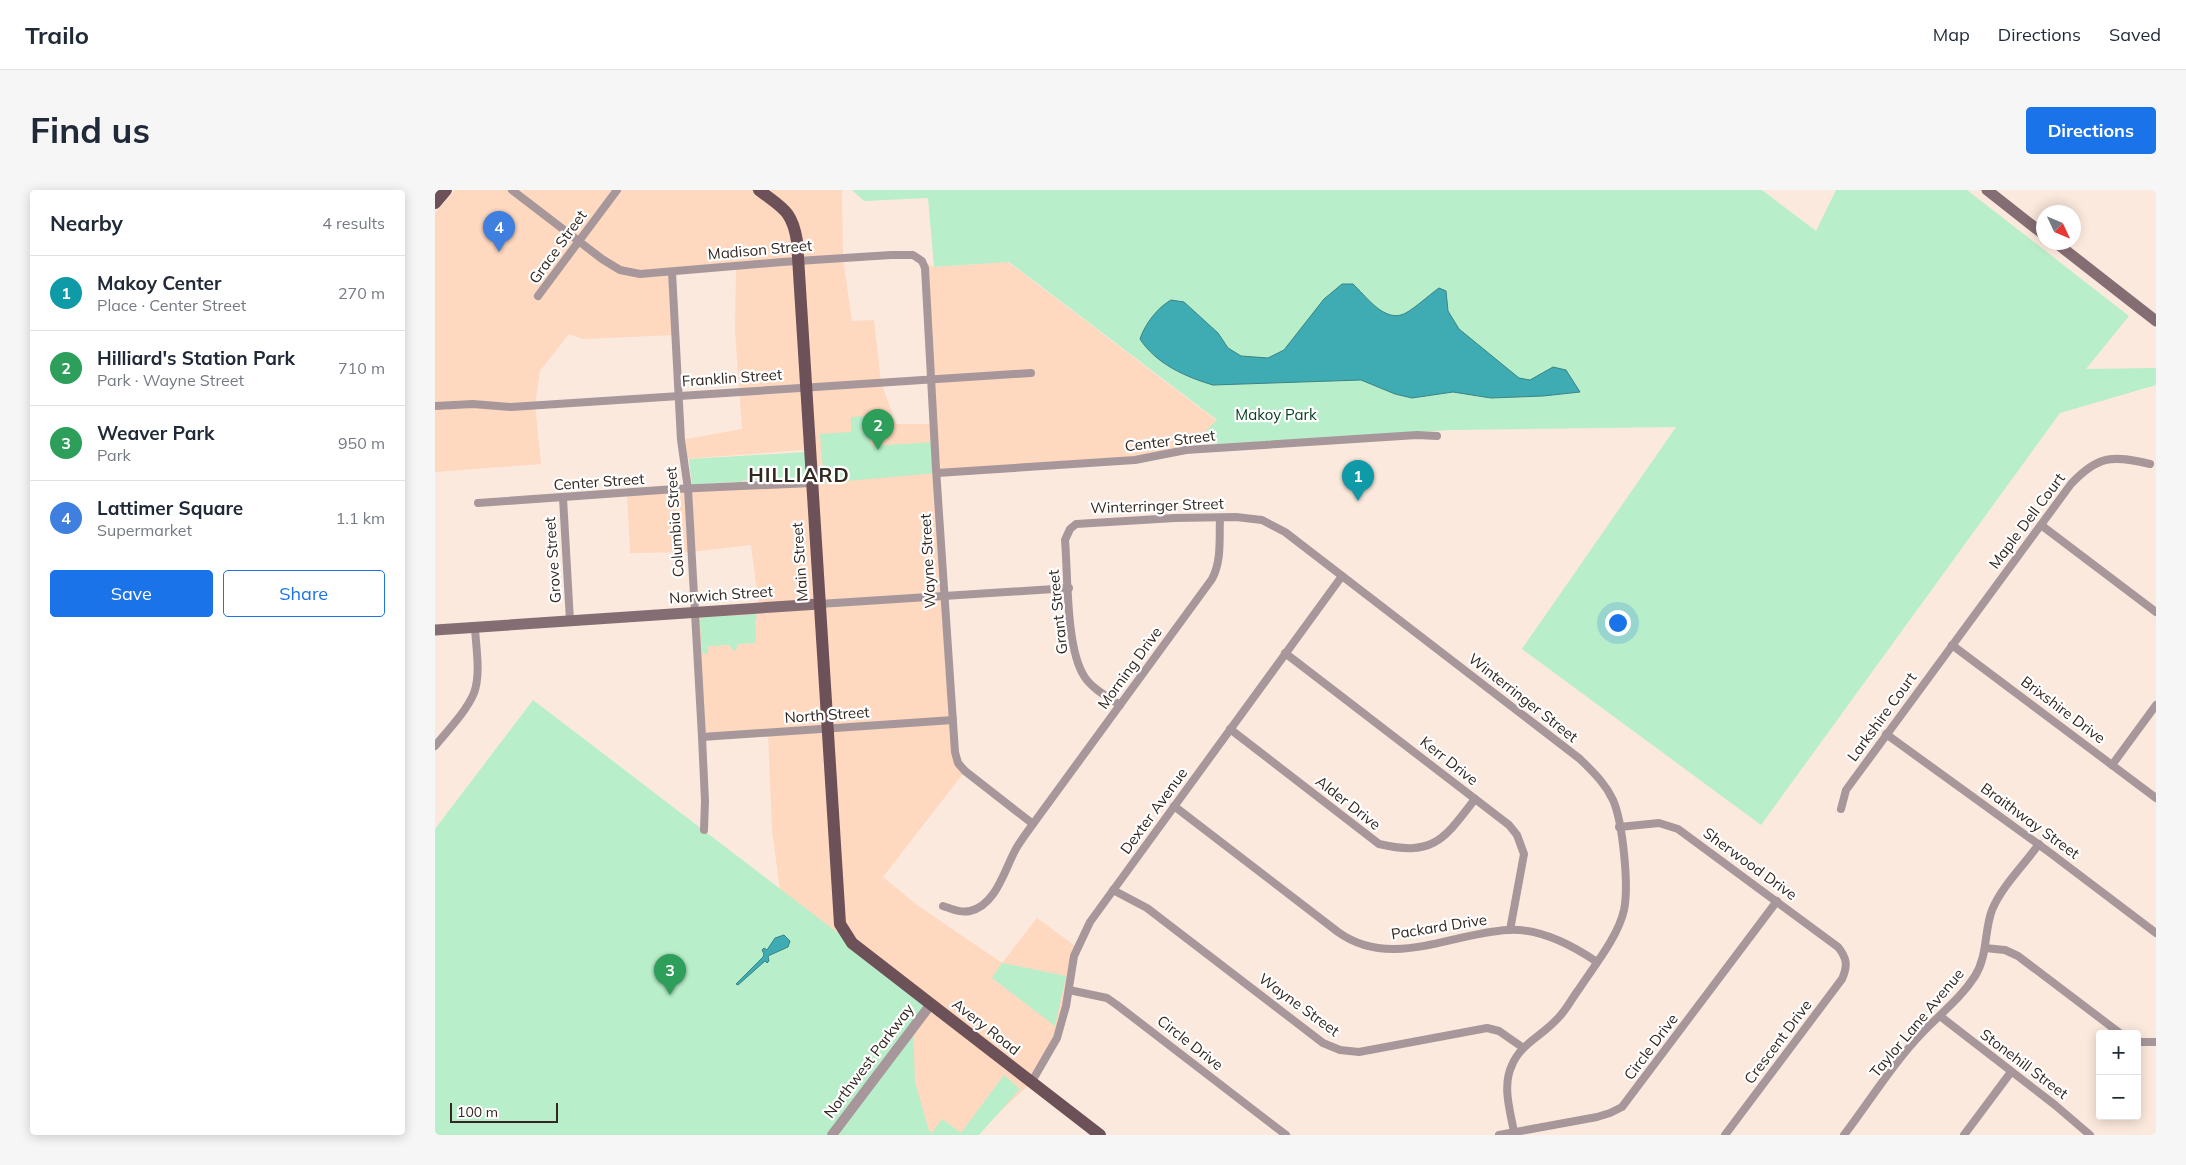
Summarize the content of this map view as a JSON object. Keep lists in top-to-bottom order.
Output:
{
  "streets": {
    "main road": ["Main Street", "Norwich Street", "Avery Road"],
    "street": [
      "Grace Street",
      "Madison Street",
      "Franklin Street",
      "Center Street",
      "Winterringer Street",
      "Maple Dell Court",
      "Columbia Street",
      "Grove Street",
      "Wayne Street",
      "Grant Street",
      "Morning Drive",
      "Brixshire Drive",
      "North Street",
      "Larkshire Court",
      "Kerr Drive",
      "Alder Drive",
      "Dexter Avenue",
      "Braithway Street",
      "Sherwood Drive",
      "Packard Drive",
      "Taylor Lane Avenue",
      "Crescent Drive",
      "Circle Drive",
      "Northwest Parkway",
      "Stonehill Street"
    ]
  },
  "crossings": [
    ["Grace Street", "Madison Street"],
    ["Madison Street", "Columbia Street"],
    ["Madison Street", "Wayne Street"],
    ["Madison Street", "Main Street"],
    ["Franklin Street", "Columbia Street"],
    ["Franklin Street", "Wayne Street"],
    ["Franklin Street", "Main Street"],
    ["Center Street", "Columbia Street"],
    ["Center Street", "Grove Street"],
    ["Center Street", "Wayne Street"],
    ["Center Street", "Main Street"],
    ["Winterringer Street", "Wayne Street"],
    ["Winterringer Street", "Grant Street"],
    ["Winterringer Street", "Morning Drive"],
    ["Winterringer Street", "Dexter Avenue"],
    ["Winterringer Street", "Sherwood Drive"],
    ["Winterringer Street", "Packard Drive"],
    ["Winterringer Street", "Circle Drive"],
    ["Maple Dell Court", "Brixshire Drive"],
    ["Maple Dell Court", "Larkshire Court"],
    ["Columbia Street", "Norwich Street"],
    ["Columbia Street", "North Street"],
    ["Grove Street", "Norwich Street"],
    ["Wayne Street", "Norwich Street"],
    ["Wayne Street", "Morning Drive"],
    ["Wayne Street", "North Street"],
    ["Wayne Street", "Dexter Avenue"],
    ["Main Street", "Norwich Street"],
    ["Main Street", "North Street"],
    ["Main Street", "Avery Road"],
    ["Norwich Street", "Grant Street"],
    ["Grant Street", "Morning Drive"],
    ["Brixshire Drive", "Larkshire Court"],
    ["Larkshire Court", "Braithway Street"],
    ["Kerr Drive", "Alder Drive"],
    ["Kerr Drive", "Dexter Avenue"],
    ["Kerr Drive", "Packard Drive"],
    ["Alder Drive", "Dexter Avenue"],
    ["Dexter Avenue", "Packard Drive"],
    ["Dexter Avenue", "Avery Road"],
    ["Dexter Avenue", "Circle Drive"],
    ["Braithway Street", "Taylor Lane Avenue"],
    ["Sherwood Drive", "Crescent Drive"],
    ["Sherwood Drive", "Circle Drive"],
    ["Taylor Lane Avenue", "Stonehill Street"],
    ["Avery Road", "Northwest Parkway"]
  ],
  "districts": ["HILLIARD"],
  "parks": ["Makoy Park"],
  "scale_bar": "100 m",
  "north": "bottom right",
  "page": {
    "header": "Trailo",
    "nav": ["Map", "Directions", "Saved"],
    "buttons": [
      "Directions",
      ["Save", "Share"]
    ],
    "title": "Find us",
    "heading": ["Nearby", "4 results"],
    "pins": [
      "4",
      "2",
      "1",
      "3"
    ],
    "list": [
      {
        "mark": "1",
        "name": "Makoy Center",
        "note": "Place · Center Street",
        "value": "270 m"
      },
      {
        "mark": "2",
        "name": "Hilliard's Station Park",
        "note": "Park · Wayne Street",
        "value": "710 m"
      },
      {
        "mark": "3",
        "name": "Weaver Park",
        "note": "Park",
        "value": "950 m"
      },
      {
        "mark": "4",
        "name": "Lattimer Square",
        "note": "Supermarket",
        "value": "1.1 km"
      }
    ],
    "map_buttons": ["+", "−"],
    "scale": "100 m"
  }
}
